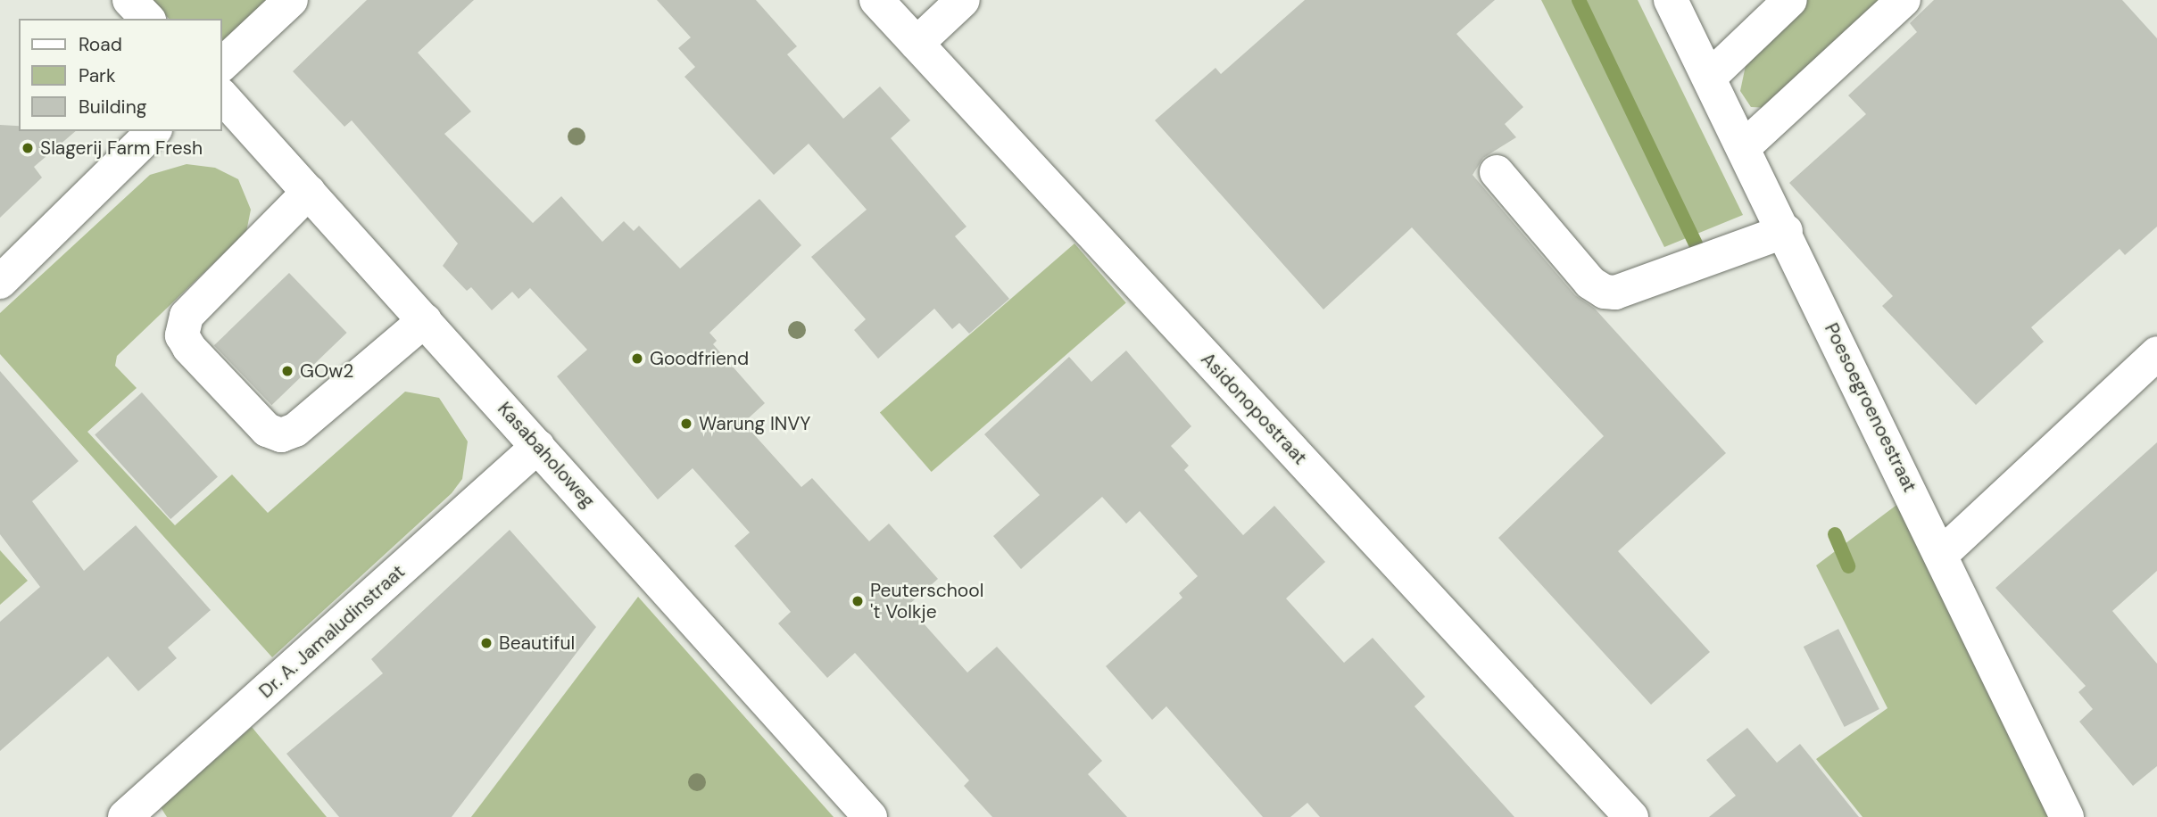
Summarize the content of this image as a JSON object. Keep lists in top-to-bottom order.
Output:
{
  "streets": {
    "street": [
      "Poesoegroenoestraat",
      "Asidonopostraat",
      "Kasabaholoweg",
      "Dr. A. Jamaludinstraat"
    ]
  },
  "crossings": [
    ["Kasabaholoweg", "Dr. A. Jamaludinstraat"]
  ],
  "places": [
    "Slagerij Farm Fresh",
    "Goodfriend",
    "GOw2",
    "Warung INVY",
    "Peuterschool 't Volkje",
    "Beautiful"
  ],
  "legend": ["Road", "Park", "Building"]
}
